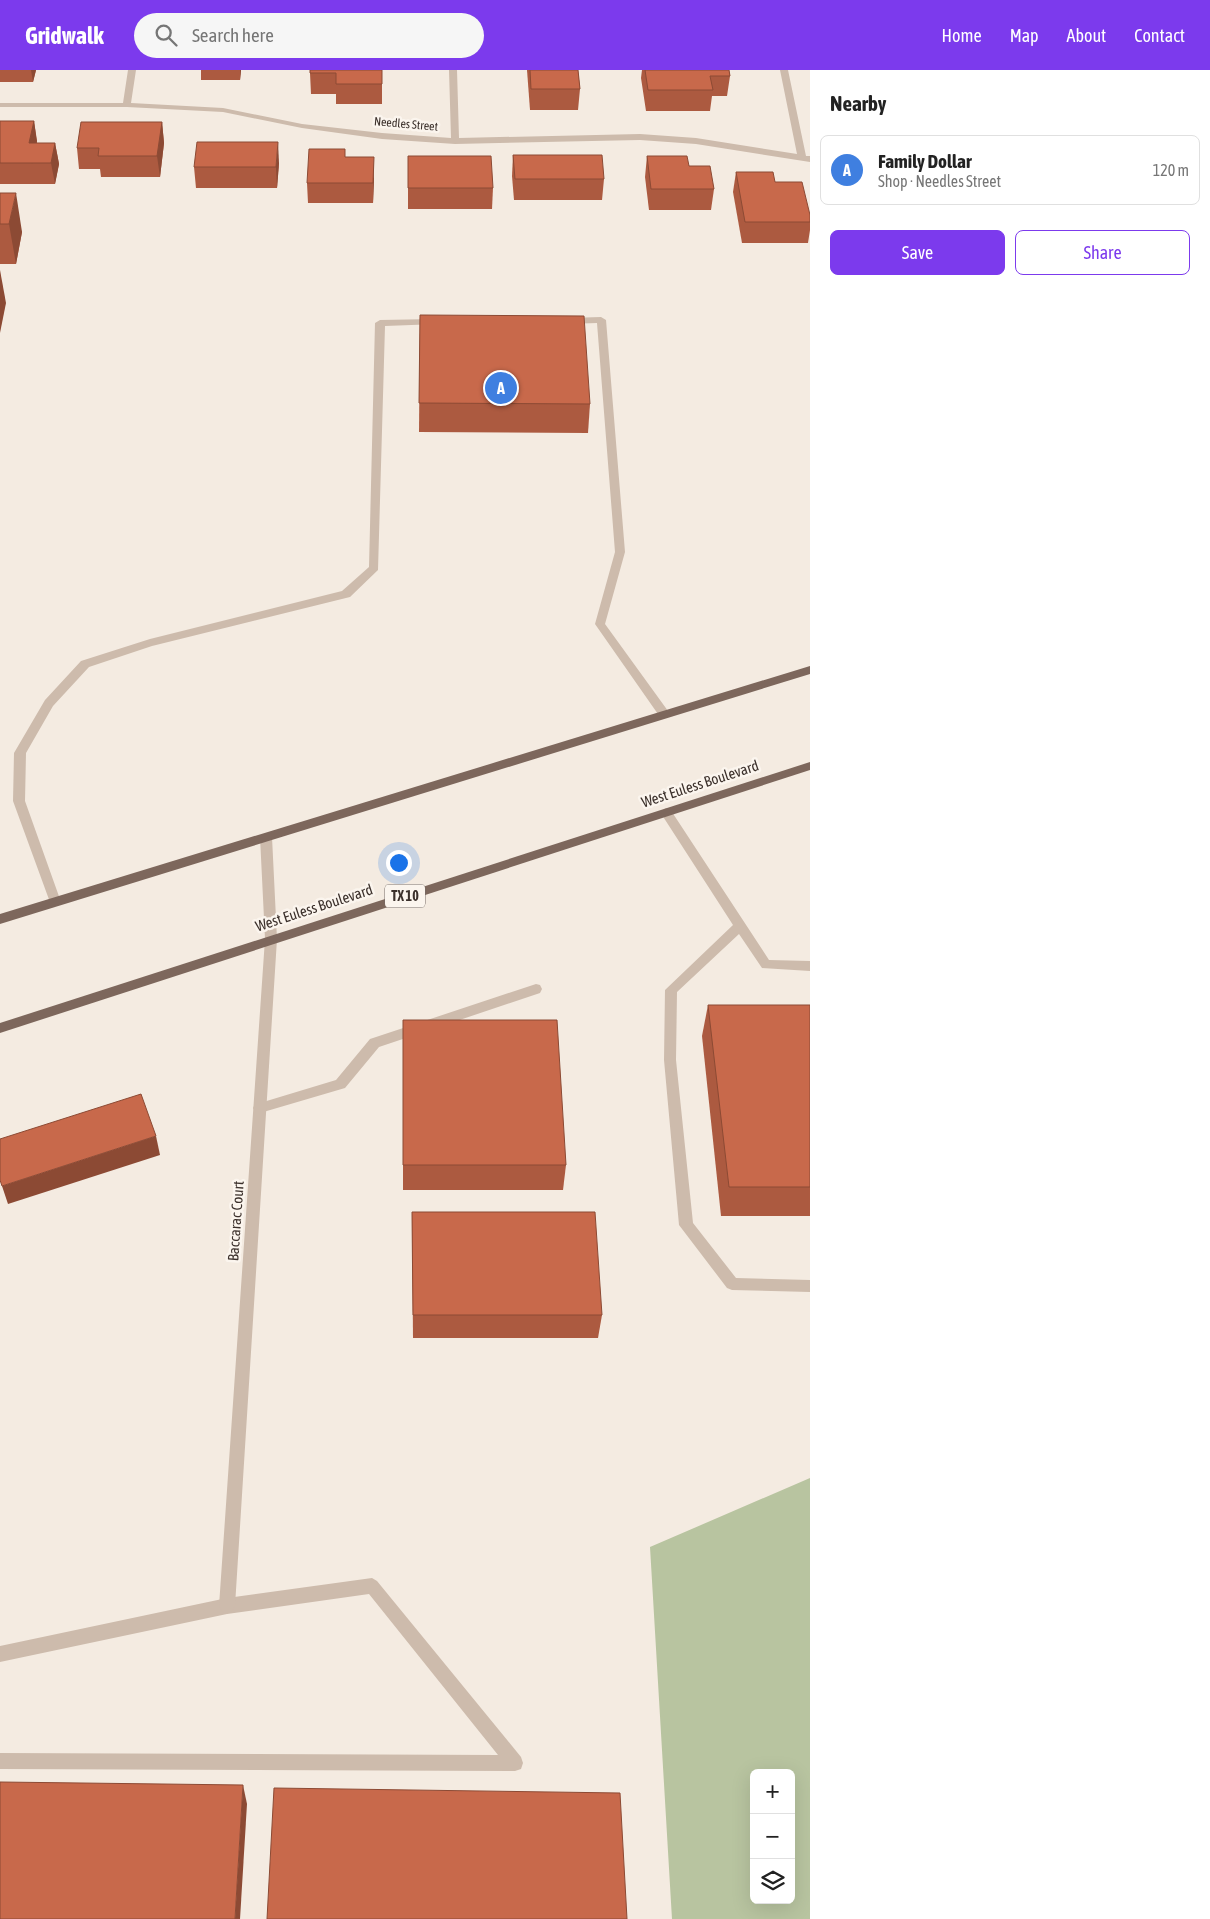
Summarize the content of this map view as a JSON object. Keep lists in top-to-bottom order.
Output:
{
  "streets": {
    "main road": ["West Euless Boulevard", "TX 10"],
    "street": ["Needles Street", "Baccarac Court"]
  },
  "crossings": [
    ["West Euless Boulevard", "Baccarac Court"]
  ],
  "page": {
    "header": "Gridwalk",
    "search": "Search here",
    "nav": [
      "Home",
      "Map",
      "About",
      "Contact"
    ],
    "heading": "Nearby",
    "list": [
      {
        "mark": "A",
        "name": "Family Dollar",
        "note": "Shop · Needles Street",
        "value": "120 m"
      }
    ],
    "buttons": ["Save", "Share"],
    "pins": "A",
    "map_buttons": ["+", "−"]
  }
}
